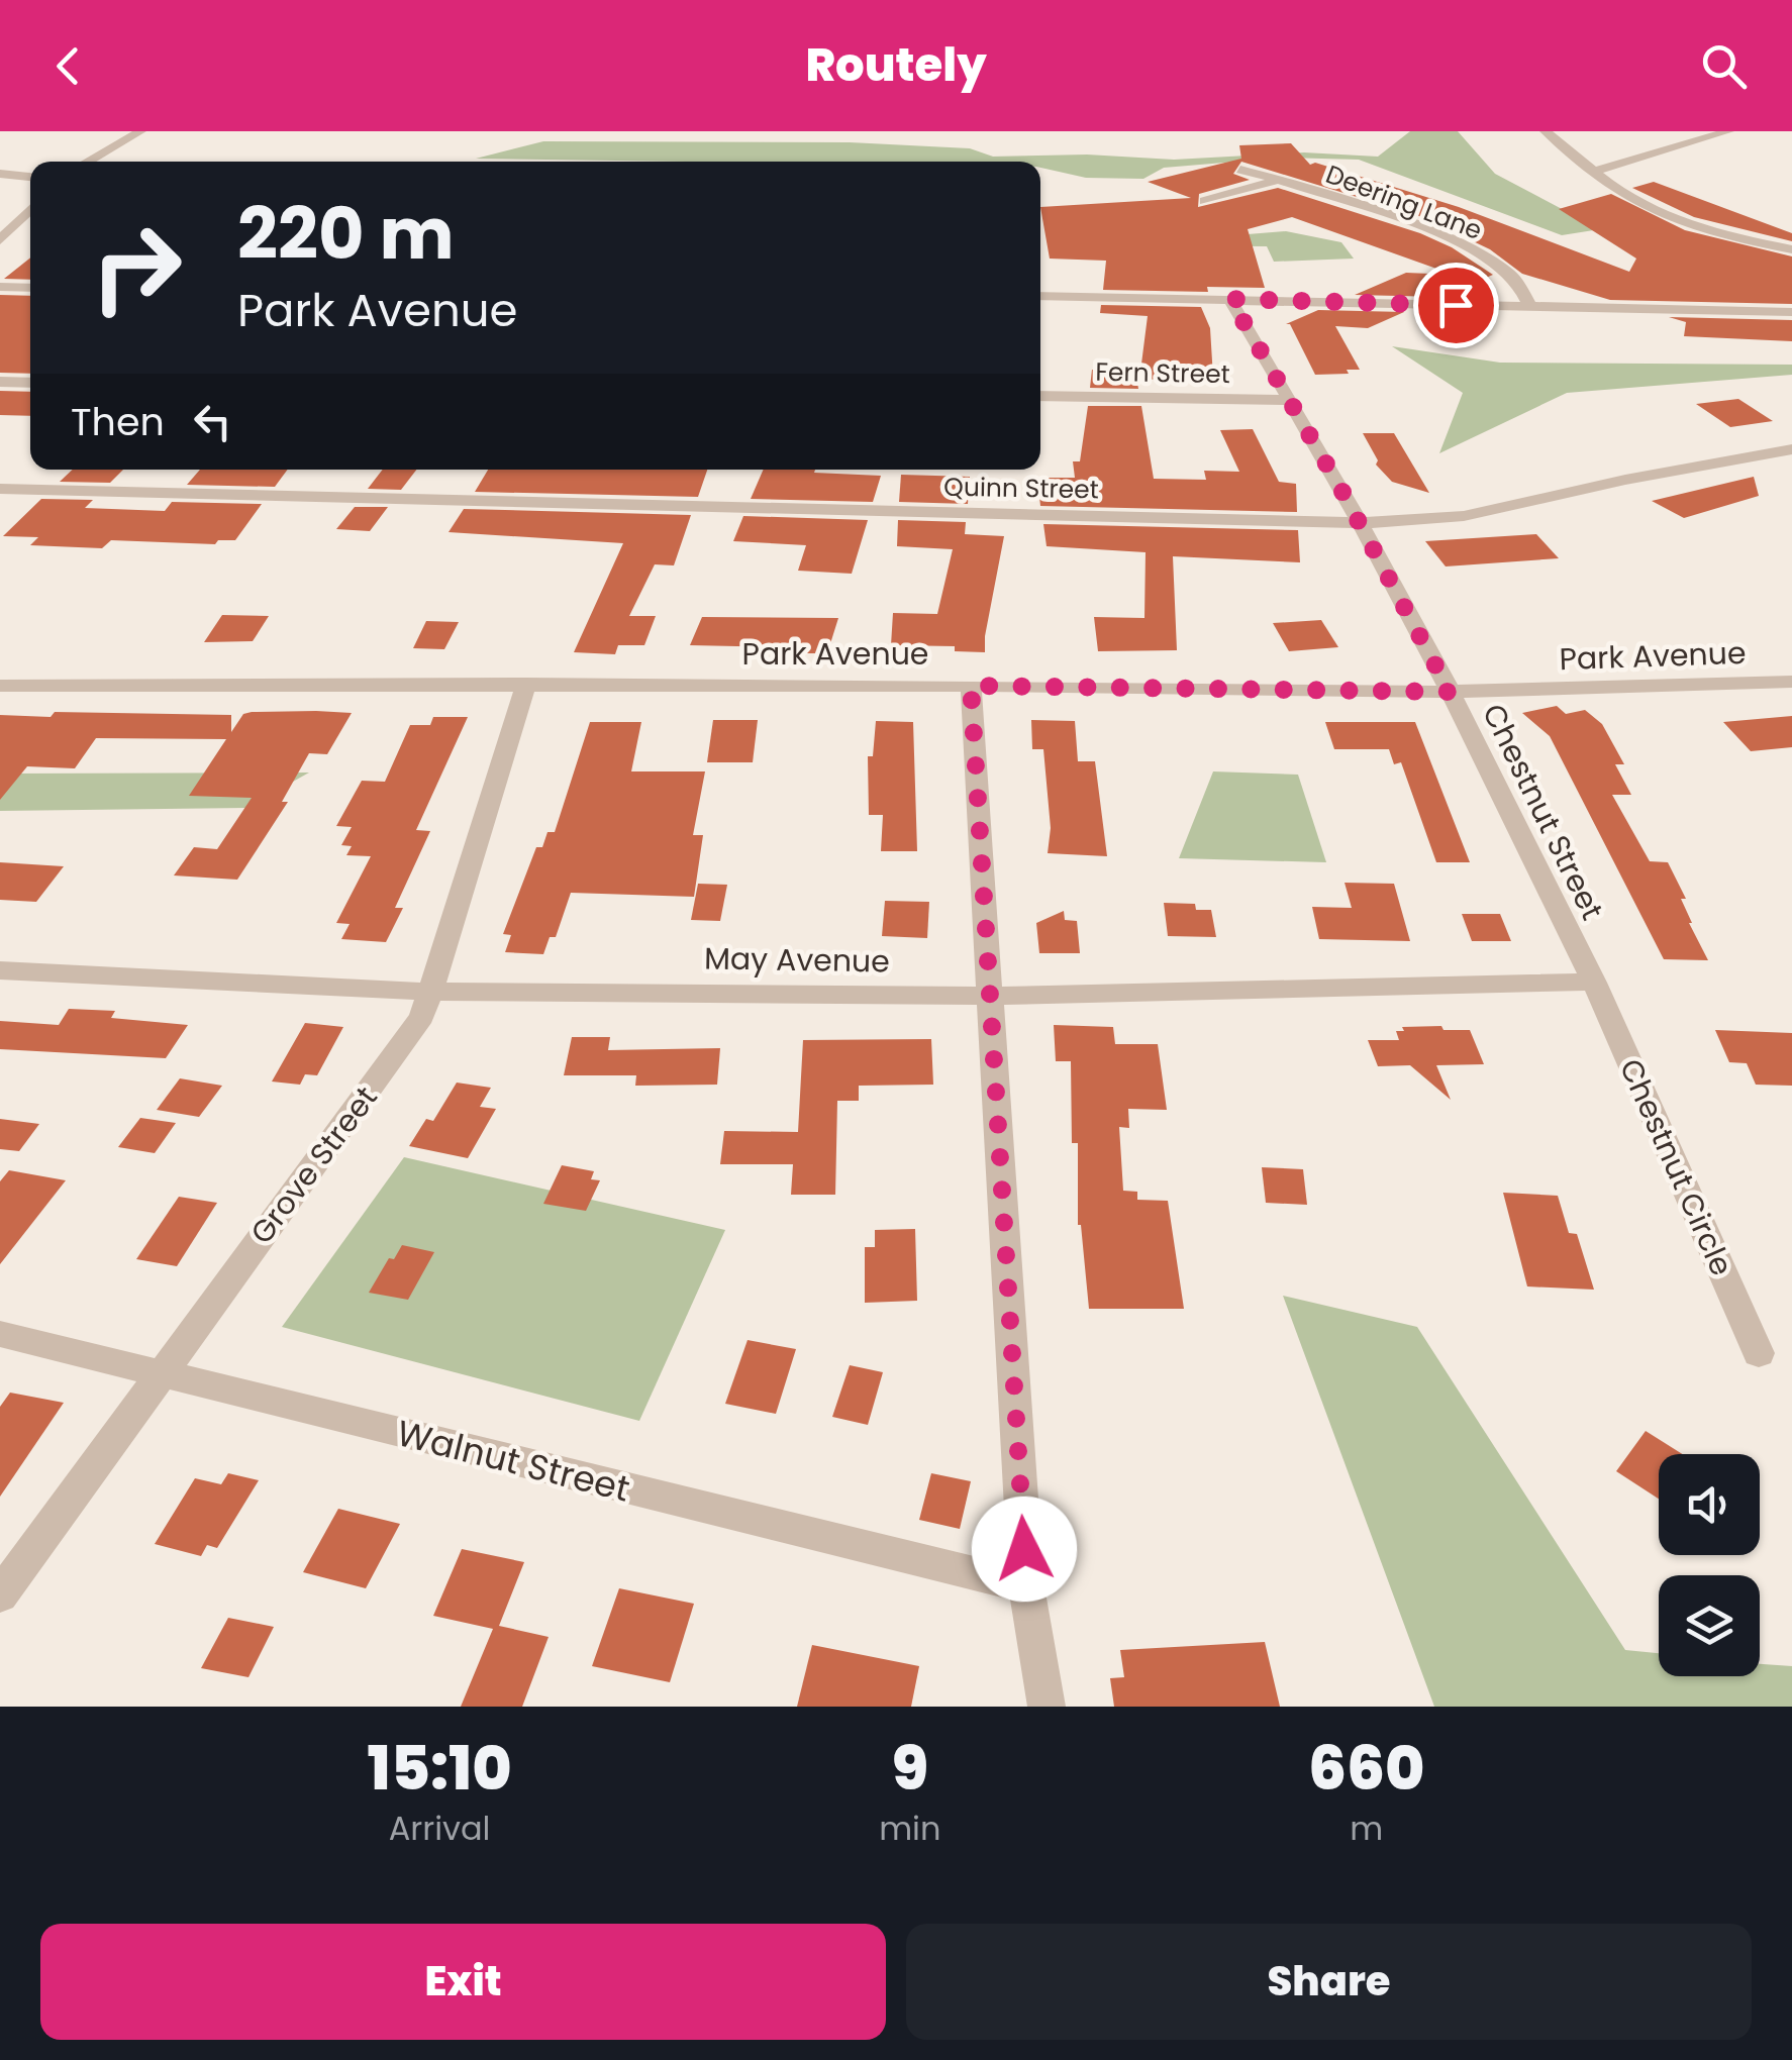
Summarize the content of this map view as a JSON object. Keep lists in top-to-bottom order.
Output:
{
  "streets": {
    "street": [
      "Deering Lane",
      "Fern Street",
      "Quinn Street",
      "Park Avenue",
      "Chestnut Street",
      "May Avenue",
      "Grove Street",
      "Chestnut Circle",
      "Walnut Street"
    ]
  },
  "crossings": [
    ["Fern Street", "Chestnut Street"],
    ["Quinn Street", "Chestnut Street"],
    ["Park Avenue", "Chestnut Street"],
    ["Park Avenue", "Grove Street"],
    ["Chestnut Street", "May Avenue"],
    ["Chestnut Street", "Chestnut Circle"],
    ["May Avenue", "Grove Street"],
    ["May Avenue", "Chestnut Circle"],
    ["Grove Street", "Walnut Street"]
  ],
  "page": {
    "header": "Routely",
    "turn": ["220 m", "Park Avenue"],
    "then": "Then",
    "eta": [
      "15:10",
      "Arrival",
      "9",
      "min",
      "660",
      "m"
    ],
    "buttons": ["Exit", "Share"]
  }
}
